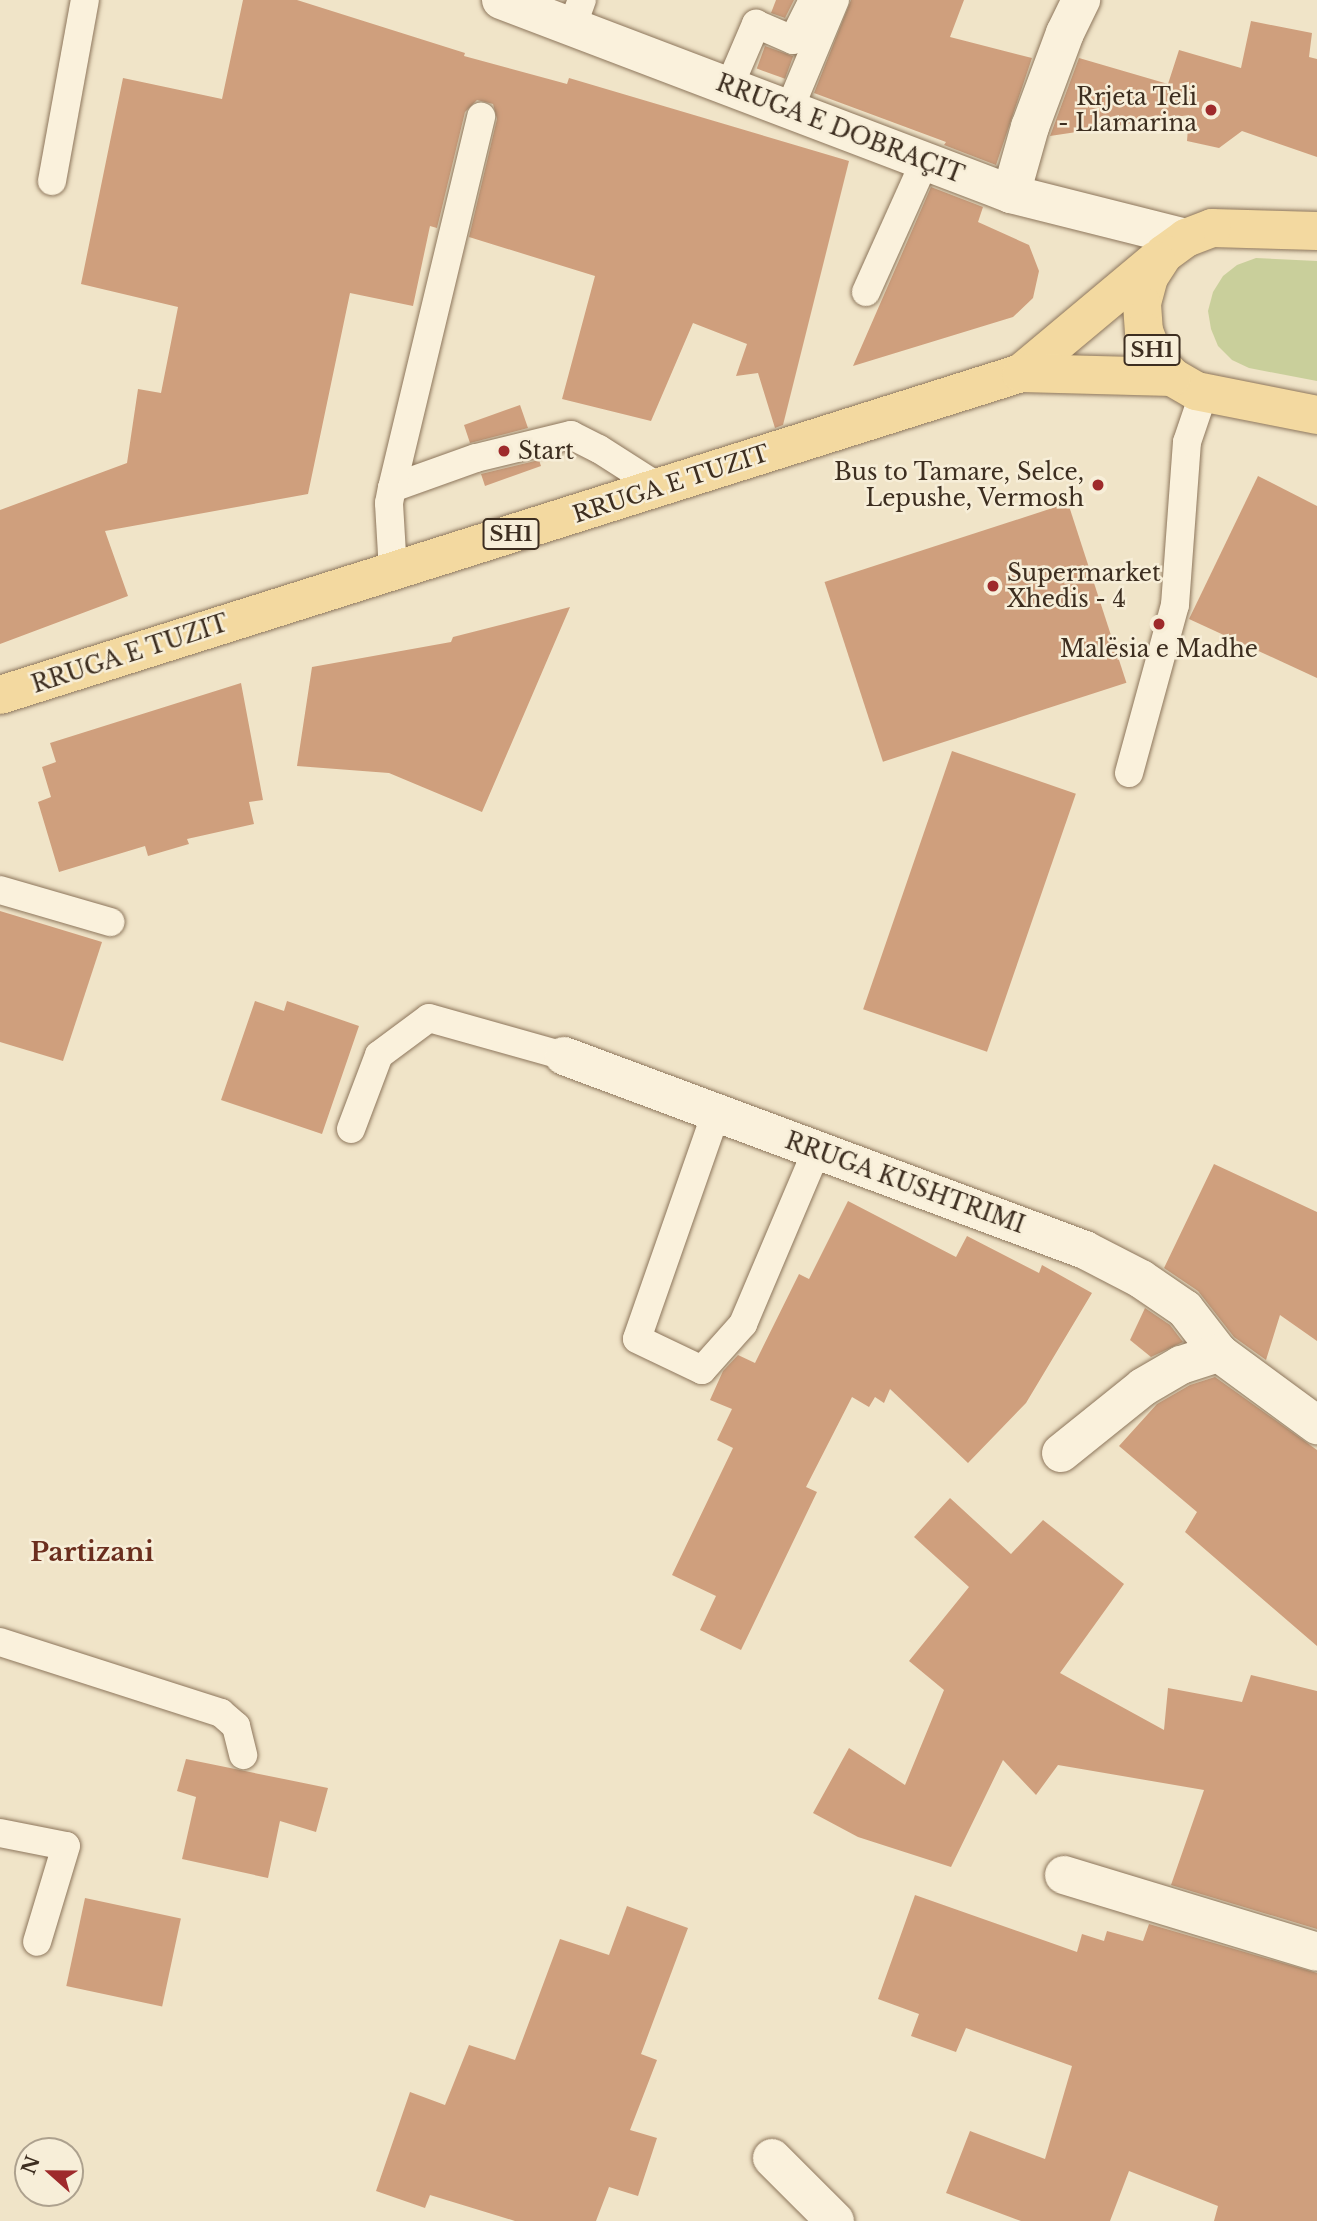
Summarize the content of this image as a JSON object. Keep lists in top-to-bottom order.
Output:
{
  "streets": {
    "main road": ["SH1", "RRUGA E TUZIT"],
    "street": ["RRUGA E DOBRAÇIT", "RRUGA KUSHTRIMI"]
  },
  "crossings": [
    ["RRUGA E DOBRAÇIT", "SH1"],
    ["SH1", "RRUGA E TUZIT"]
  ],
  "districts": ["Partizani"],
  "places": [
    "Rrjeta Teli - Llamarina",
    "Start",
    "Bus to Tamare, Selce, Lepushe, Vermosh",
    "Supermarket Xhedis - 4",
    "Malësia e Madhe"
  ],
  "north": "left"
}
